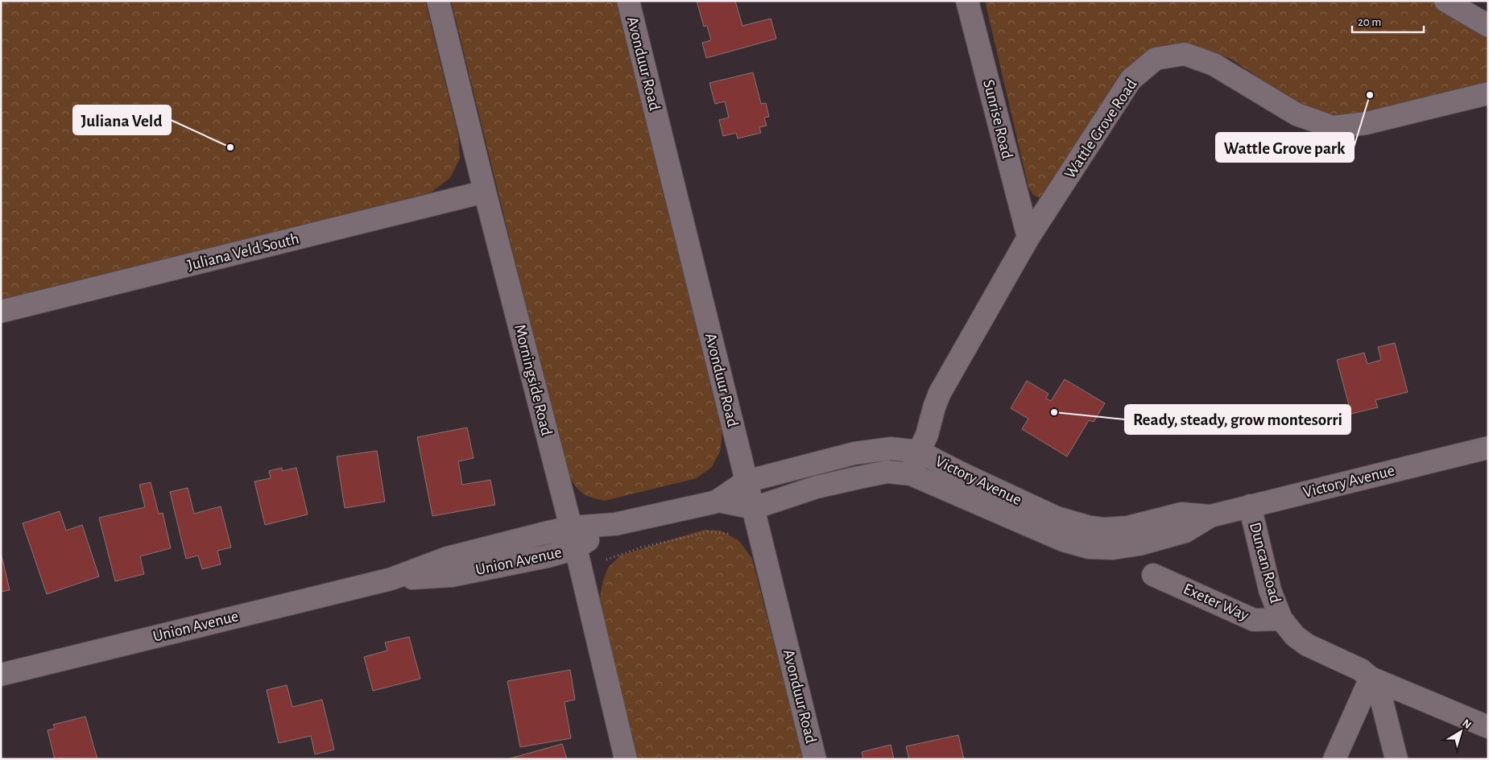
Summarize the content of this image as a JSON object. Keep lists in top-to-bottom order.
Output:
{
  "streets": {
    "street": [
      "Avonduur Road",
      "Sunrise Road",
      "Wattle Grove Road",
      "Juliana Veld South",
      "Morningside Road",
      "Victory Avenue",
      "Union Avenue",
      "Duncan Road",
      "Exeter Way"
    ]
  },
  "crossings": [
    ["Avonduur Road", "Victory Avenue"],
    ["Avonduur Road", "Union Avenue"],
    ["Sunrise Road", "Wattle Grove Road"],
    ["Wattle Grove Road", "Victory Avenue"],
    ["Juliana Veld South", "Morningside Road"],
    ["Morningside Road", "Union Avenue"],
    ["Victory Avenue", "Union Avenue"],
    ["Victory Avenue", "Duncan Road"],
    ["Duncan Road", "Exeter Way"]
  ],
  "places": ["Wattle Grove park", "Juliana Veld", "Ready, steady, grow montesorri"],
  "scale_bar": "20 m",
  "north": "top right"
}
